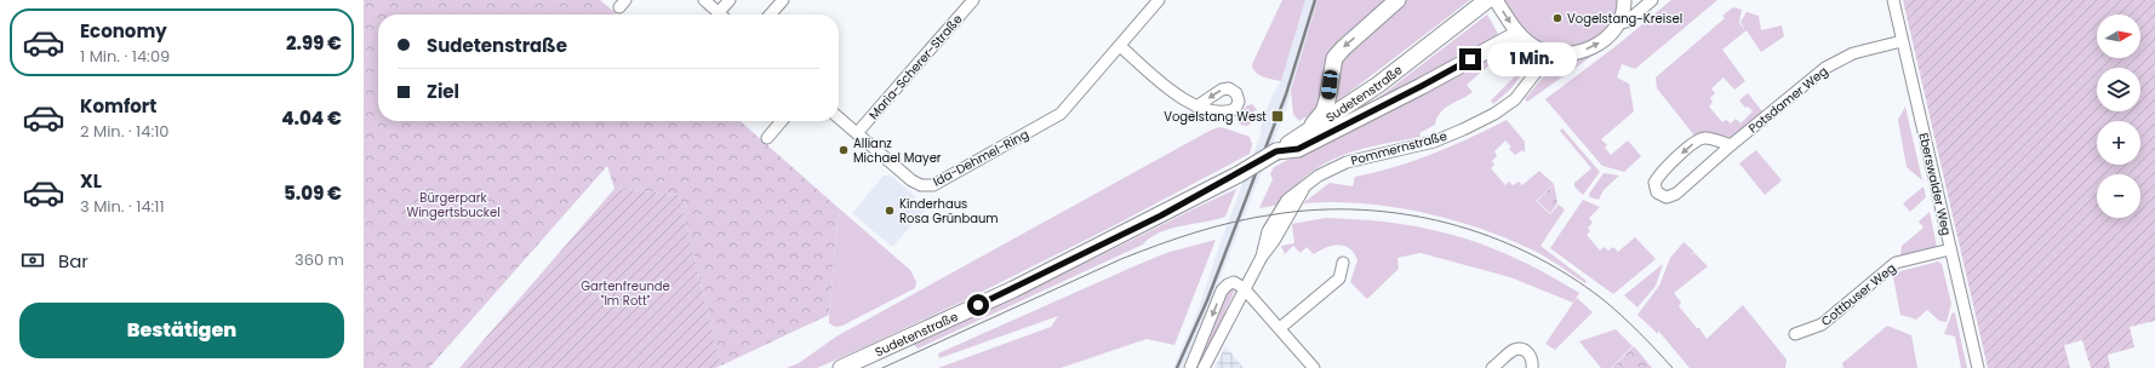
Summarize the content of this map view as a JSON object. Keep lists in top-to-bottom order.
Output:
{
  "streets": {
    "main road": ["Sudetenstraße"],
    "street": [
      "Maria-Scherer-Straße",
      "Potsdamer Weg",
      "Pommernstraße",
      "Ida-Dehmel-Ring",
      "Eberswalder Weg",
      "Cottbuser Weg"
    ]
  },
  "crossings": [
    ["Maria-Scherer-Straße", "Ida-Dehmel-Ring"],
    ["Potsdamer Weg", "Eberswalder Weg"],
    ["Eberswalder Weg", "Cottbuser Weg"]
  ],
  "parks": ["Bürgerpark Wingertsbuckel", "Gartenfreunde \"Im Rott\""],
  "places": {
    "other": ["Vogelstang-Kreisel", "Allianz Michael Mayer", "Kinderhaus Rosa Grünbaum"],
    "transit": ["Vogelstang West"]
  },
  "north": "right",
  "page": {
    "list": [
      {
        "name": "Economy",
        "note": "1 Min. · 14:09",
        "value": "2.99 €"
      },
      {
        "name": "Komfort",
        "note": "2 Min. · 14:10",
        "value": "4.04 €"
      },
      {
        "name": "XL",
        "note": "3 Min. · 14:11",
        "value": "5.09 €"
      }
    ],
    "map_buttons": ["+", "−"],
    "banner": ["Sudetenstraße", "Ziel"],
    "bubble": "1 Min.",
    "pay": ["Bar", "360 m"],
    "buttons": "Bestätigen"
  }
}
